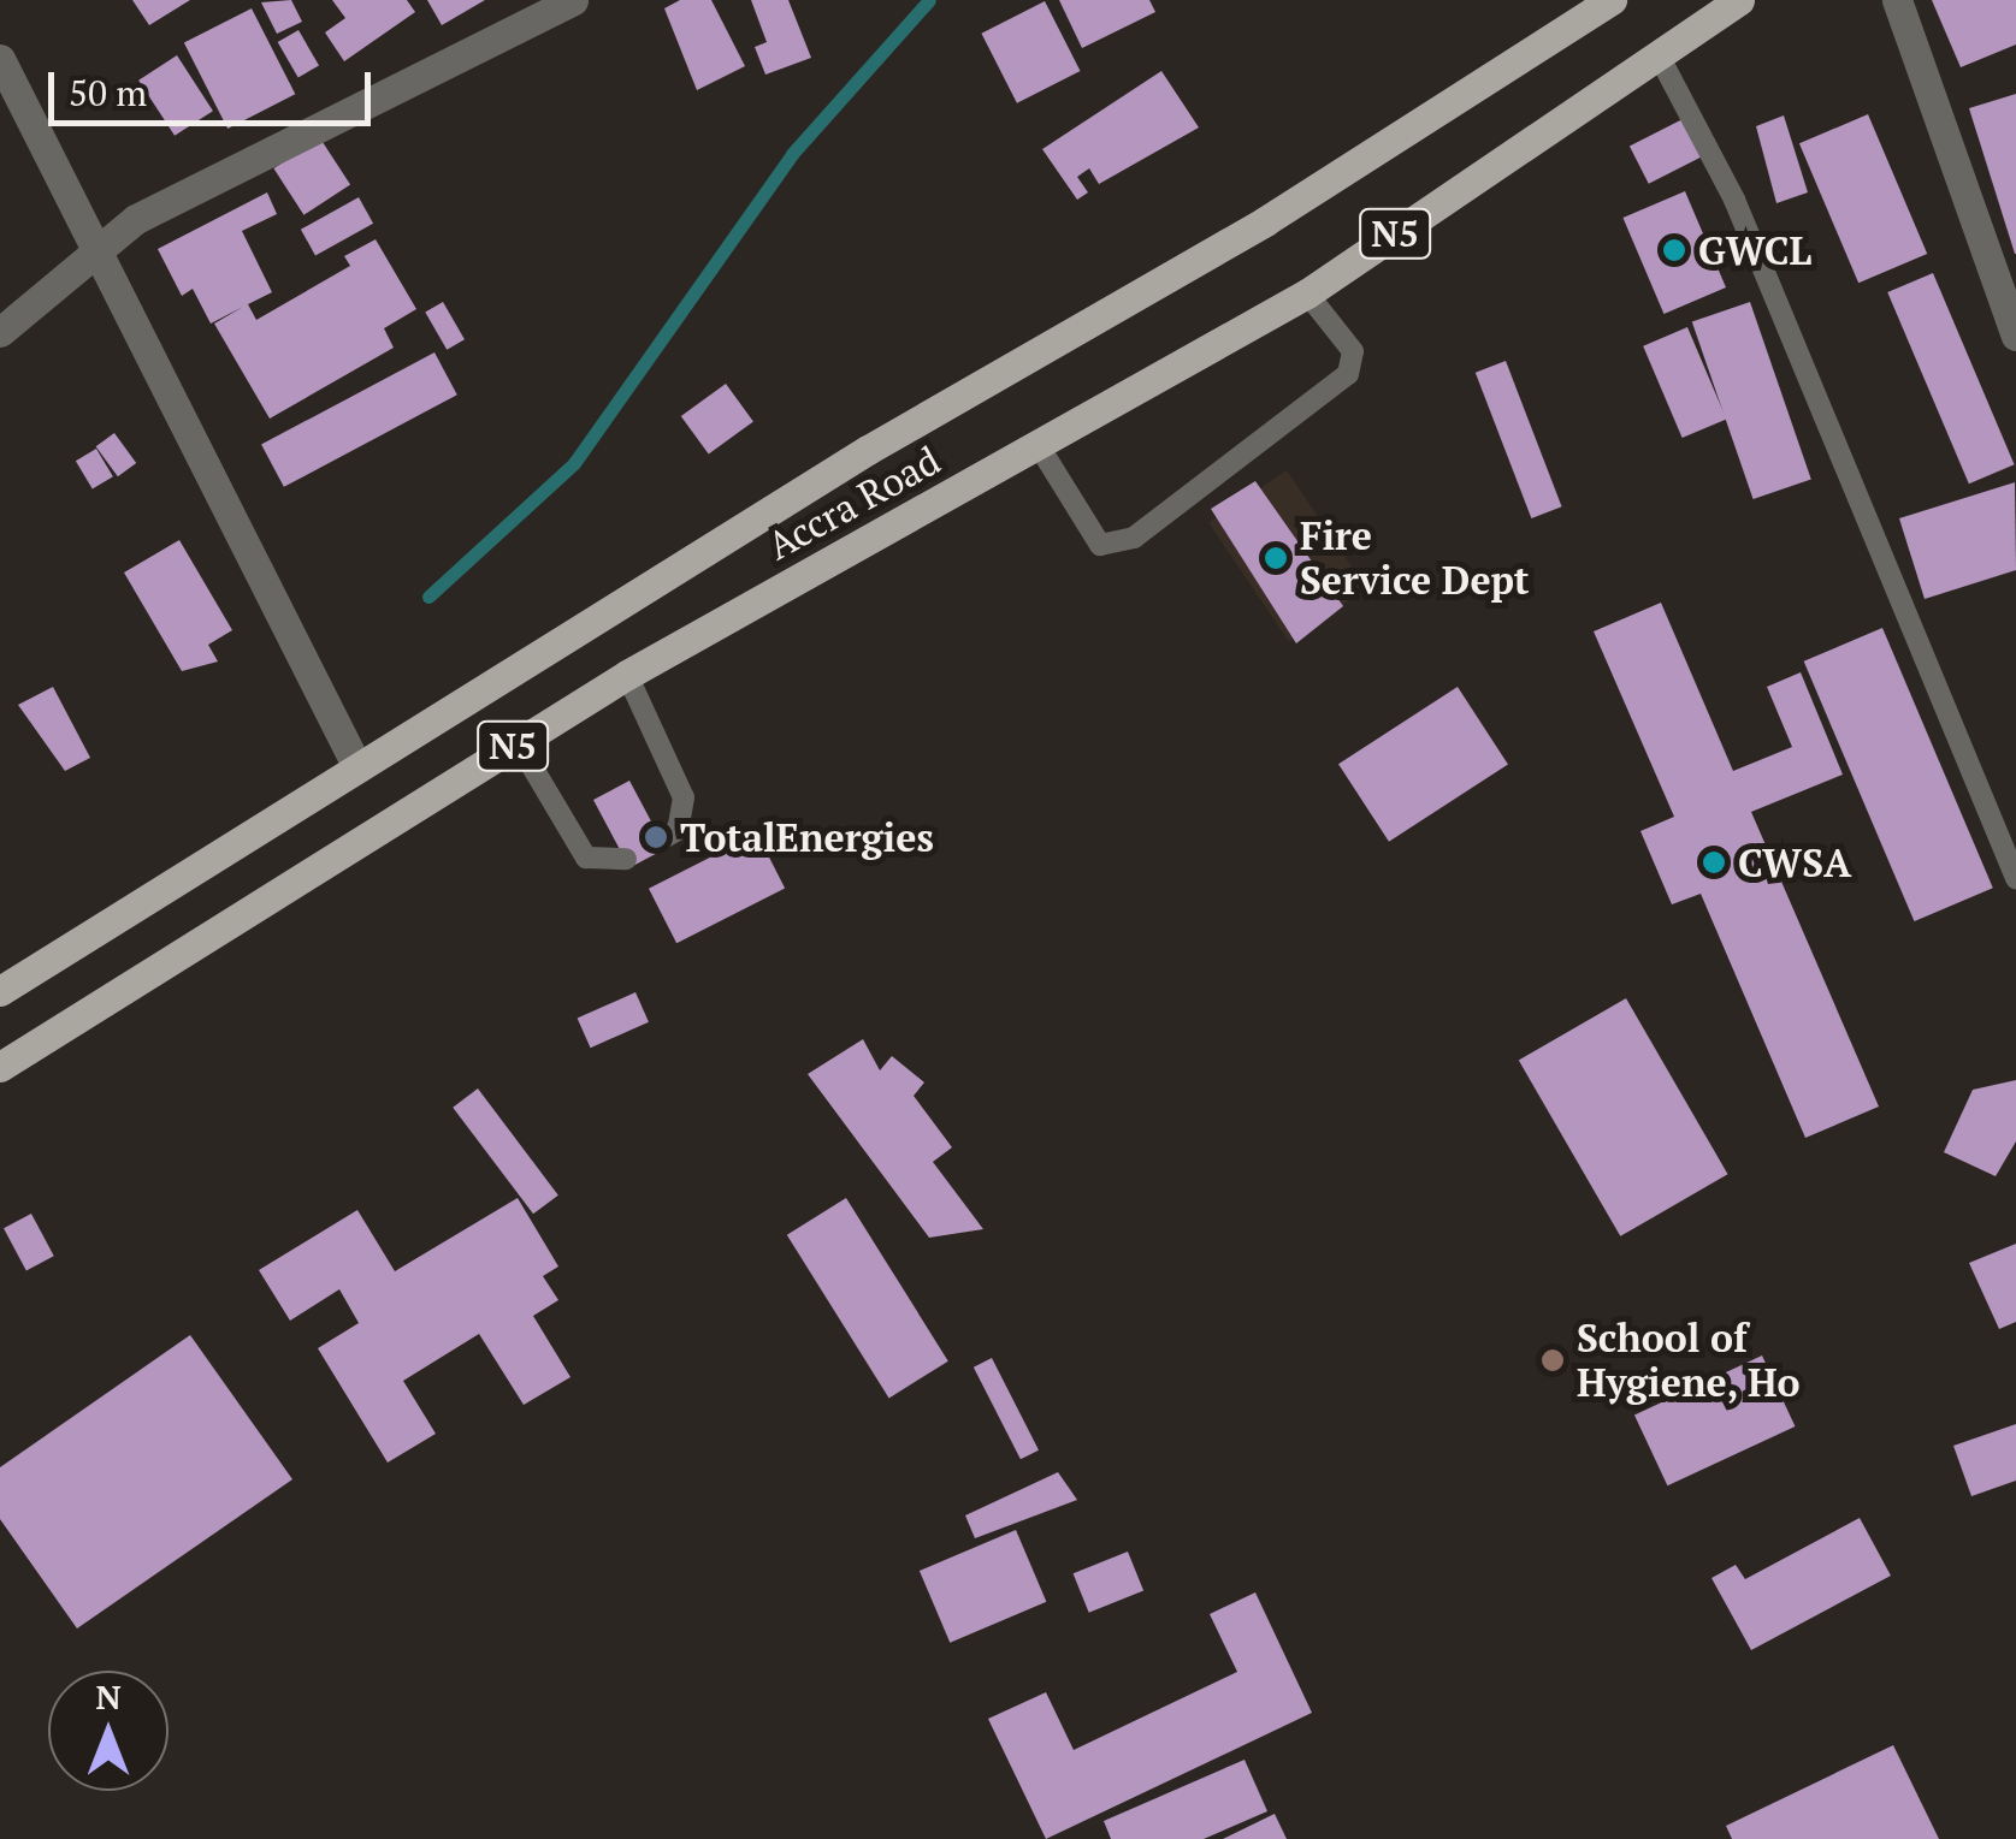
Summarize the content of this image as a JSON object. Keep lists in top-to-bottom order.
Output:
{
  "streets": {
    "main road": ["N5", "Accra Road"]
  },
  "places": [
    "GWCL",
    "Fire Service Dept",
    "TotalEnergies",
    "CWSA",
    "School of Hygiene, Ho"
  ],
  "scale_bar": "50 m",
  "north": "top"
}
